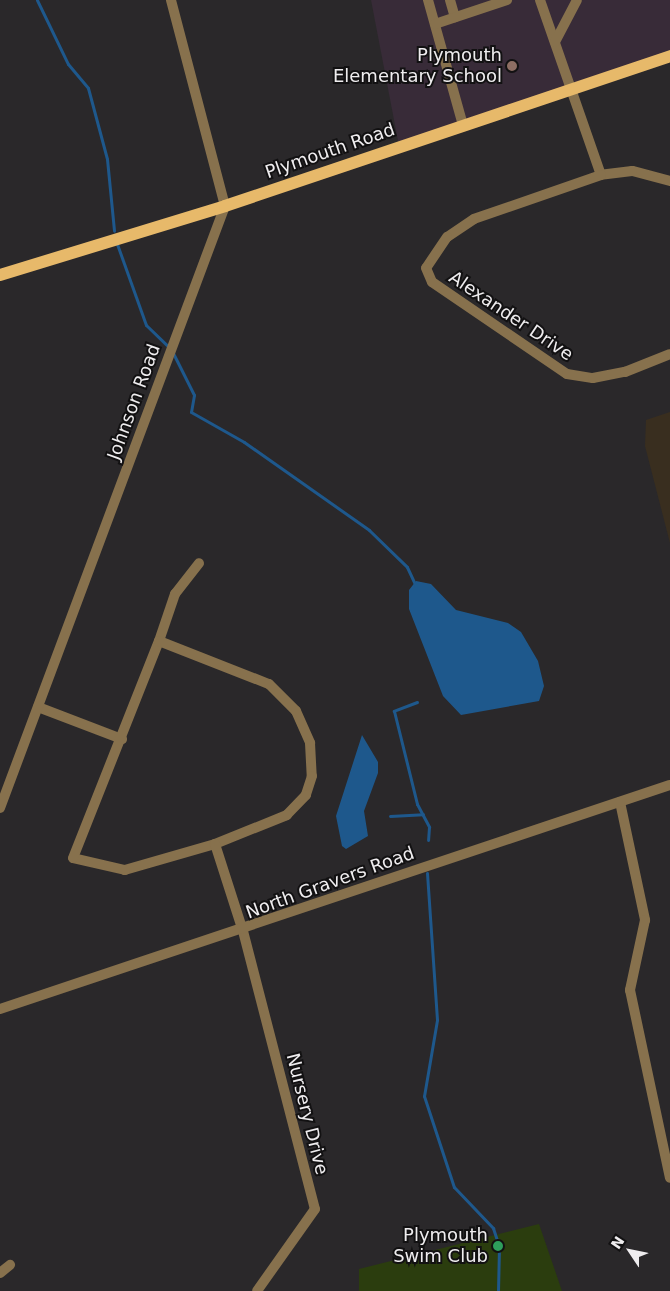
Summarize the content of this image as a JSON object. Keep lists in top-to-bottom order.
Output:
{
  "streets": {
    "main road": ["Plymouth Road"],
    "street": [
      "Alexander Drive",
      "Johnson Road",
      "North Gravers Road",
      "Nursery Drive"
    ]
  },
  "crossings": [
    ["Plymouth Road", "Johnson Road"],
    ["North Gravers Road", "Nursery Drive"]
  ],
  "places": ["Plymouth Elementary School", "Plymouth Swim Club"],
  "north": "top left"
}
